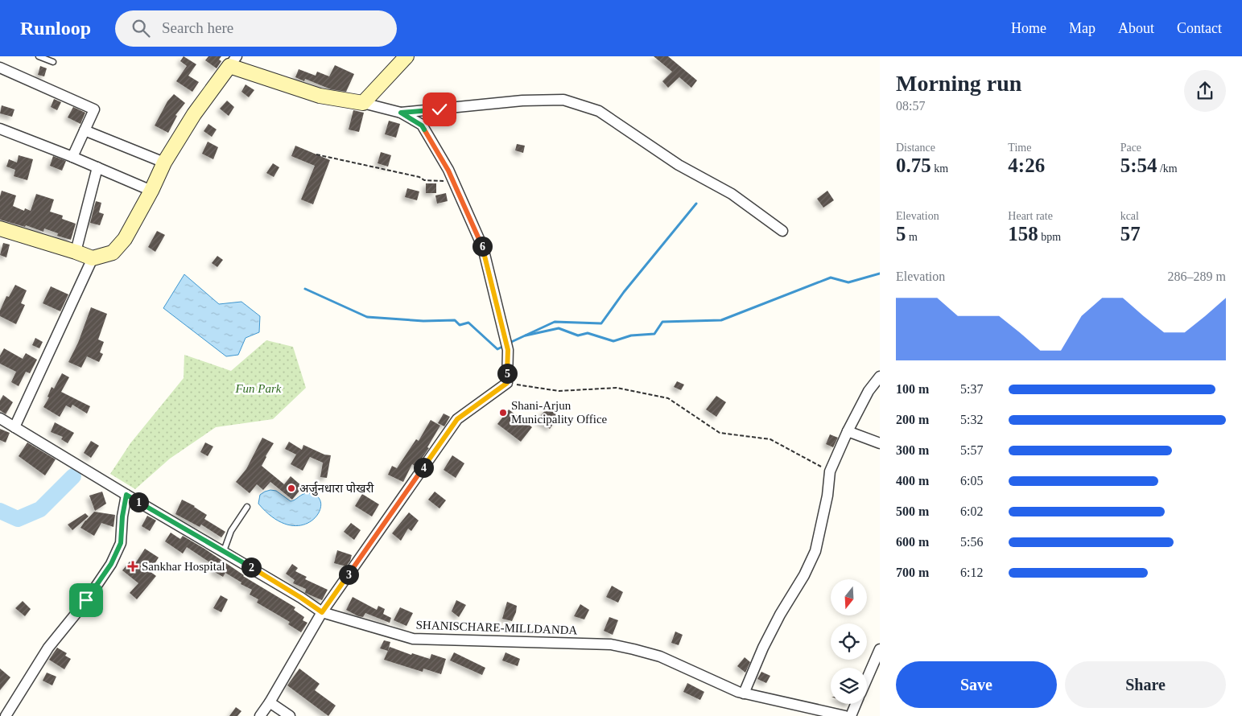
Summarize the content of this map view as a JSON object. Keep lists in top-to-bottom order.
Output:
{
  "streets": {
    "street": ["SHANISCHARE-MILLDANDA"]
  },
  "parks": ["Fun Park"],
  "places": {
    "other": ["Shani-Arjun Municipality Office", "अर्जुनधारा पोखरी"],
    "health": ["Sankhar Hospital"]
  },
  "north": "bottom",
  "page": {
    "header": "Runloop",
    "search": "Search here",
    "nav": [
      "Home",
      "Map",
      "About",
      "Contact"
    ],
    "heading": ["Morning run", "08:57"],
    "stats": [
      ["Distance", "0.75 km"],
      ["Time", "4:26"],
      ["Pace", "5:54 /km"],
      ["Elevation", "5 m"],
      ["Heart rate", "158 bpm"],
      ["kcal", "57"]
    ],
    "pins": [
      "6",
      "5",
      "4",
      "1",
      "2",
      "3"
    ],
    "chart": ["Elevation", "286–289 m"],
    "list": [
      {
        "name": "100 m",
        "note": "5:37"
      },
      {
        "name": "200 m",
        "note": "5:32"
      },
      {
        "name": "300 m",
        "note": "5:57"
      },
      {
        "name": "400 m",
        "note": "6:05"
      },
      {
        "name": "500 m",
        "note": "6:02"
      },
      {
        "name": "600 m",
        "note": "5:56"
      },
      {
        "name": "700 m",
        "note": "6:12"
      }
    ],
    "buttons": ["Save", "Share"]
  }
}
